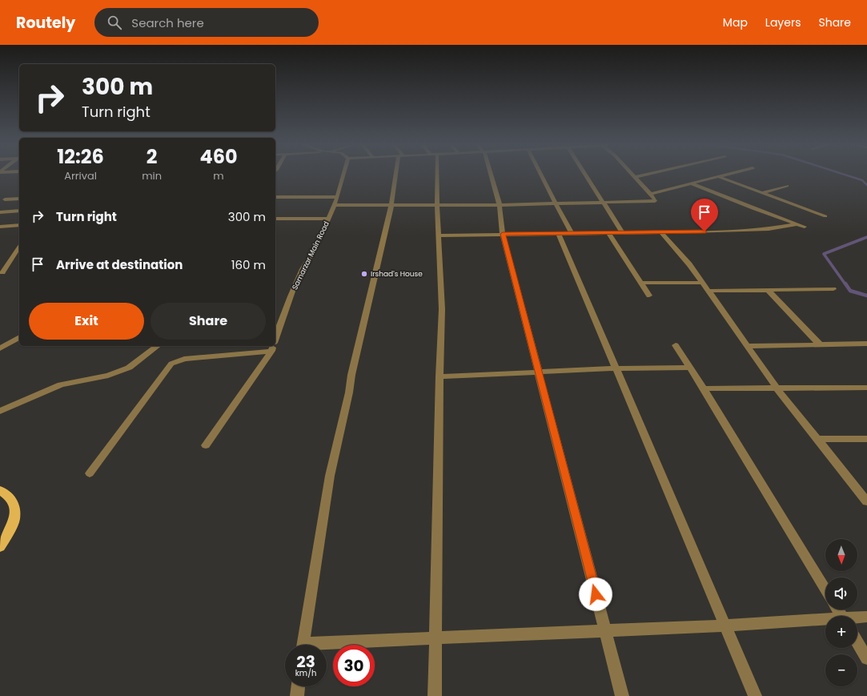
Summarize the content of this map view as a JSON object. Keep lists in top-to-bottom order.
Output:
{
  "streets": {
    "street": ["Samarzar Main Road"]
  },
  "places": ["Irshad's House"],
  "north": "bottom",
  "page": {
    "header": "Routely",
    "search": "Search here",
    "nav": ["Map", "Layers", "Share"],
    "turn": ["300 m", "Turn right"],
    "eta": [
      "12:26",
      "Arrival",
      "2",
      "min",
      "460",
      "m"
    ],
    "list": [
      {
        "name": "Turn right",
        "value": "300 m"
      },
      {
        "name": "Arrive at destination",
        "value": "160 m"
      }
    ],
    "buttons": ["Exit", "Share"],
    "map_buttons": ["+", "−"],
    "speed": "23 km/h",
    "limit": "30"
  }
}
